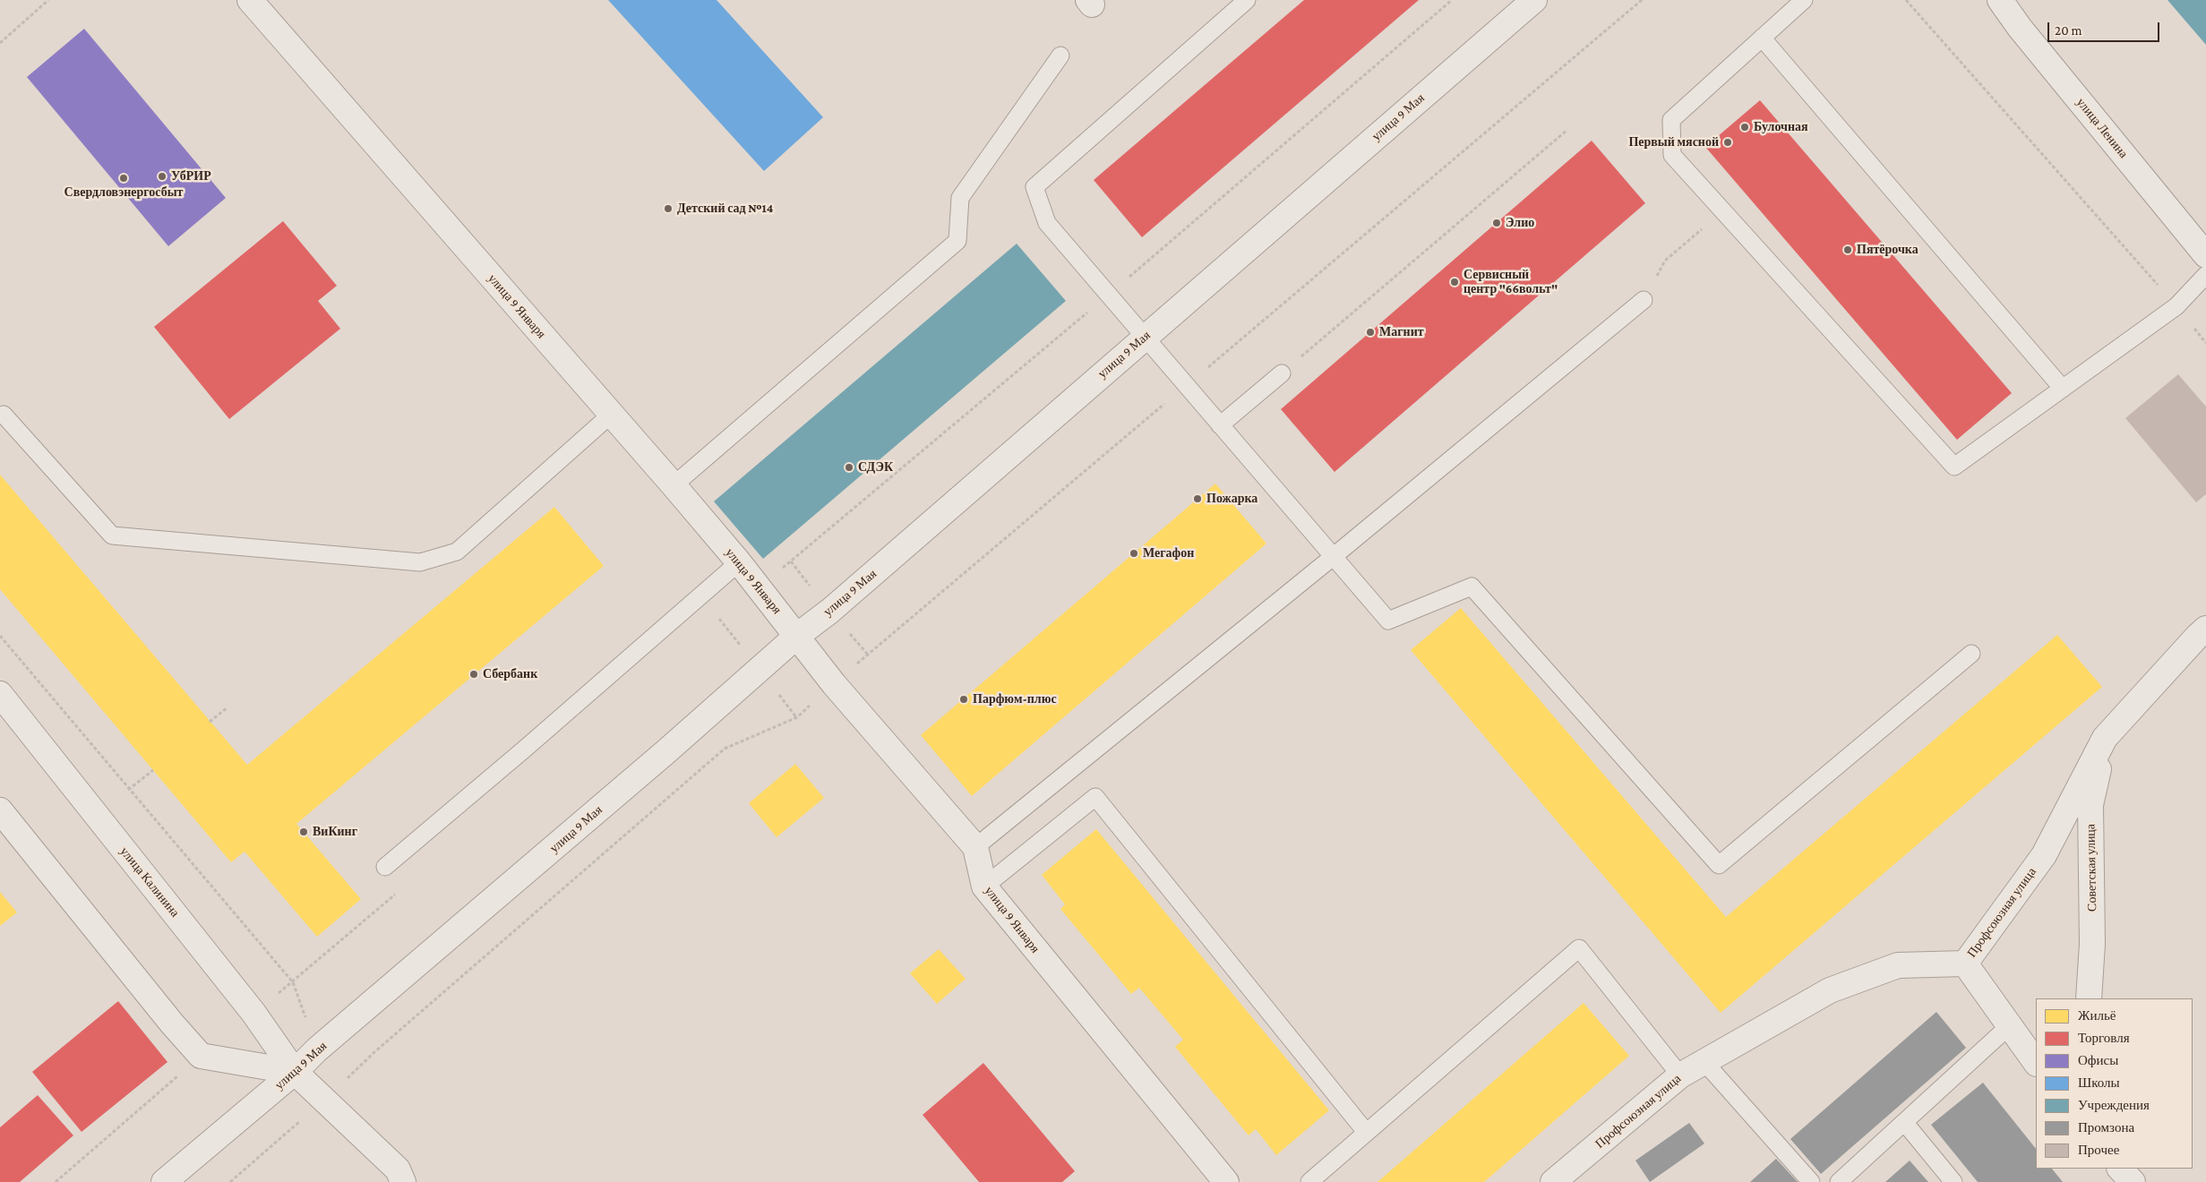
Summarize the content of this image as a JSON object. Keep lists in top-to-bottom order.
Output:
{
  "streets": {
    "street": [
      "улица 9 Мая",
      "улица Ленина",
      "улица 9 Января",
      "Советская улица",
      "улица Калинина",
      "Профсоюзная улица"
    ]
  },
  "crossings": [
    ["улица 9 Мая", "улица 9 Января"],
    ["улица 9 Мая", "улица Калинина"],
    ["Советская улица", "Профсоюзная улица"]
  ],
  "places": [
    "Булочная",
    "Первый мясной",
    "УбРИР",
    "Свердловэнергосбыт",
    "Детский сад №14",
    "Элио",
    "Пятёрочка",
    "Сервисный центр \"66вольт\"",
    "Магнит",
    "СДЭК",
    "Пожарка",
    "Мегафон",
    "Сбербанк",
    "Парфюм-плюс",
    "ВиКинг"
  ],
  "legend": [
    "Жильё",
    "Торговля",
    "Офисы",
    "Школы",
    "Учреждения",
    "Промзона",
    "Прочее"
  ],
  "scale_bar": "20 m"
}
